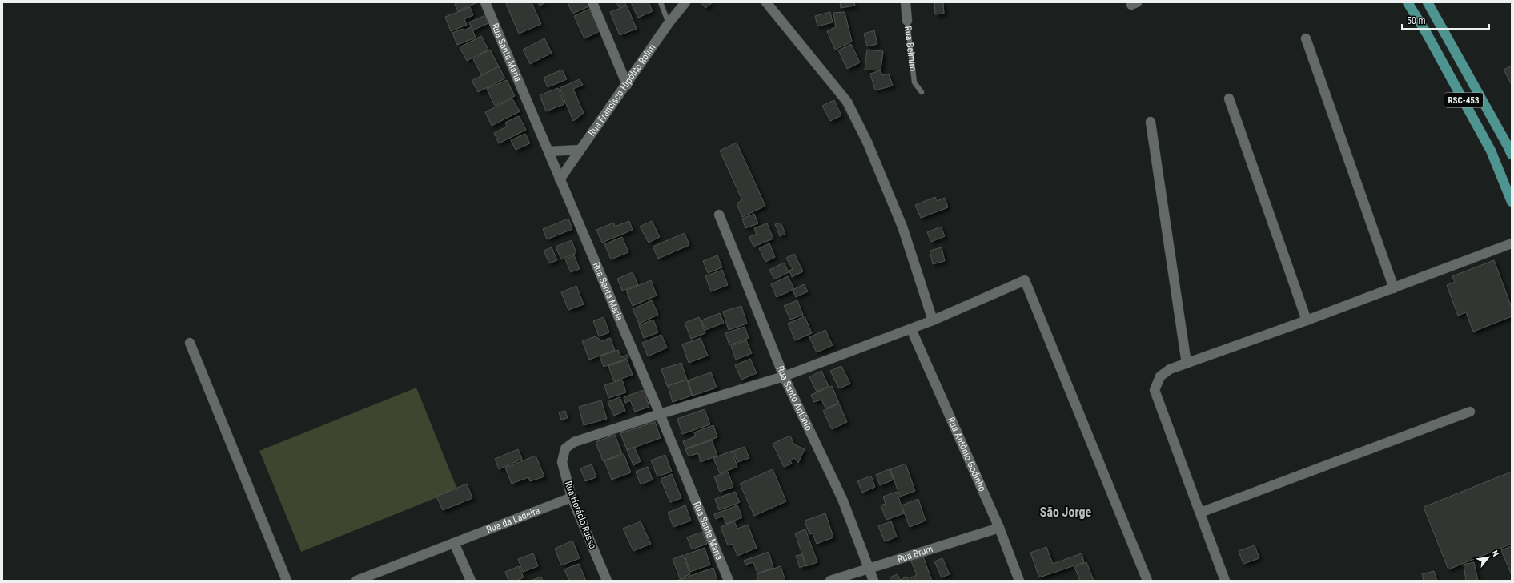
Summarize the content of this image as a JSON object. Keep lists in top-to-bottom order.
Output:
{
  "streets": {
    "main road": ["RSC-453"],
    "street": [
      "Rua Belmiro",
      "Rua Santa Maria",
      "Rua Francisco Hipólito Rolim",
      "Rua Santo Antônio",
      "Rua Antônio Godinho",
      "Rua Horácio Russo",
      "Rua da Ladeira",
      "Rua Brum"
    ]
  },
  "crossings": [
    ["Rua Santa Maria", "Rua Francisco Hipólito Rolim"],
    ["Rua Santa Maria", "Rua Horácio Russo"],
    ["Rua Santo Antônio", "Rua Brum"],
    ["Rua Antônio Godinho", "Rua Brum"],
    ["Rua Horácio Russo", "Rua da Ladeira"]
  ],
  "districts": ["São Jorge"],
  "scale_bar": "50 m",
  "north": "top right"
}
